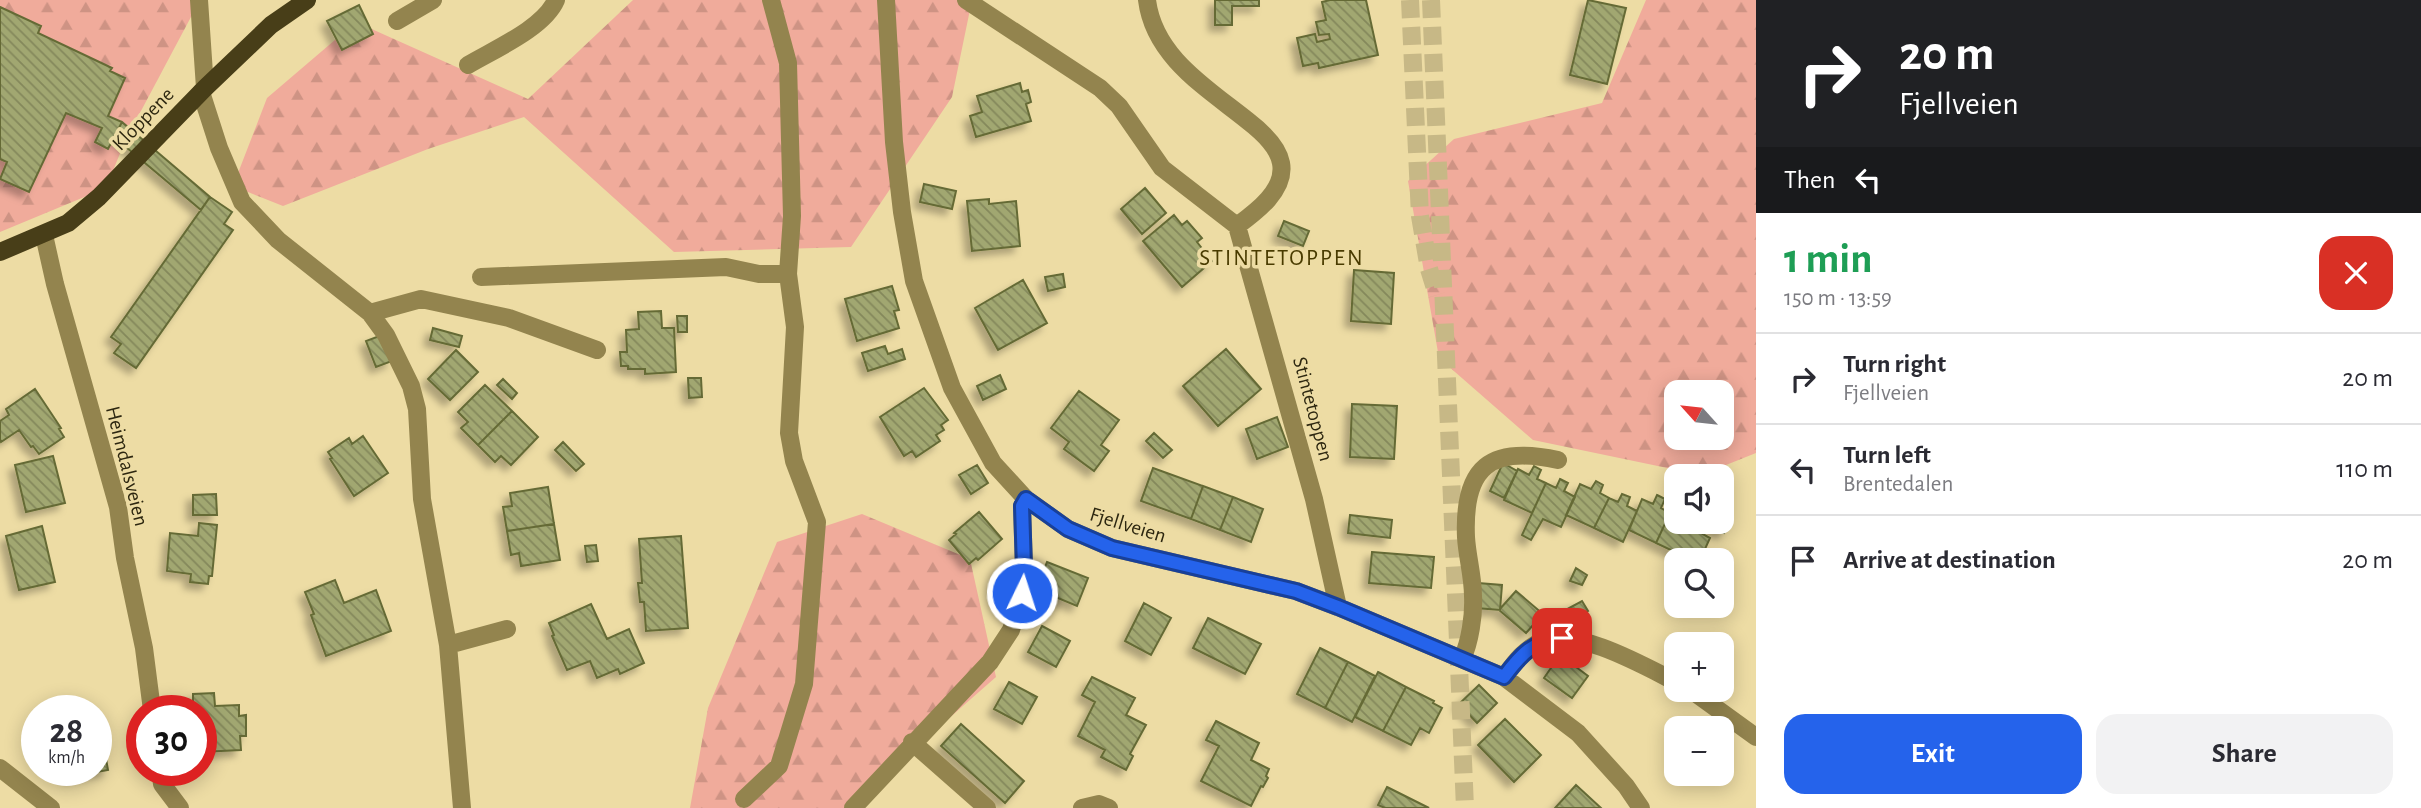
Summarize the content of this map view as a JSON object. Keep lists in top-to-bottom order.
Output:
{
  "streets": {
    "main road": ["Kloppene"],
    "street": ["Stintetoppen", "Heimdalsveien", "Fjellveien"]
  },
  "crossings": [
    ["Kloppene", "Heimdalsveien"],
    ["Stintetoppen", "Fjellveien"]
  ],
  "districts": ["STINTETOPPEN"],
  "north": "top left",
  "page": {
    "turn": ["20 m", "Fjellveien"],
    "then": "Then",
    "heading": ["1 min", "150 m · 13:59"],
    "list": [
      {
        "name": "Turn right",
        "note": "Fjellveien",
        "value": "20 m"
      },
      {
        "name": "Turn left",
        "note": "Brentedalen",
        "value": "110 m"
      },
      {
        "name": "Arrive at destination",
        "value": "20 m"
      }
    ],
    "map_buttons": ["+", "−"],
    "speed": "28 km/h",
    "limit": "30",
    "buttons": ["Exit", "Share"]
  }
}
